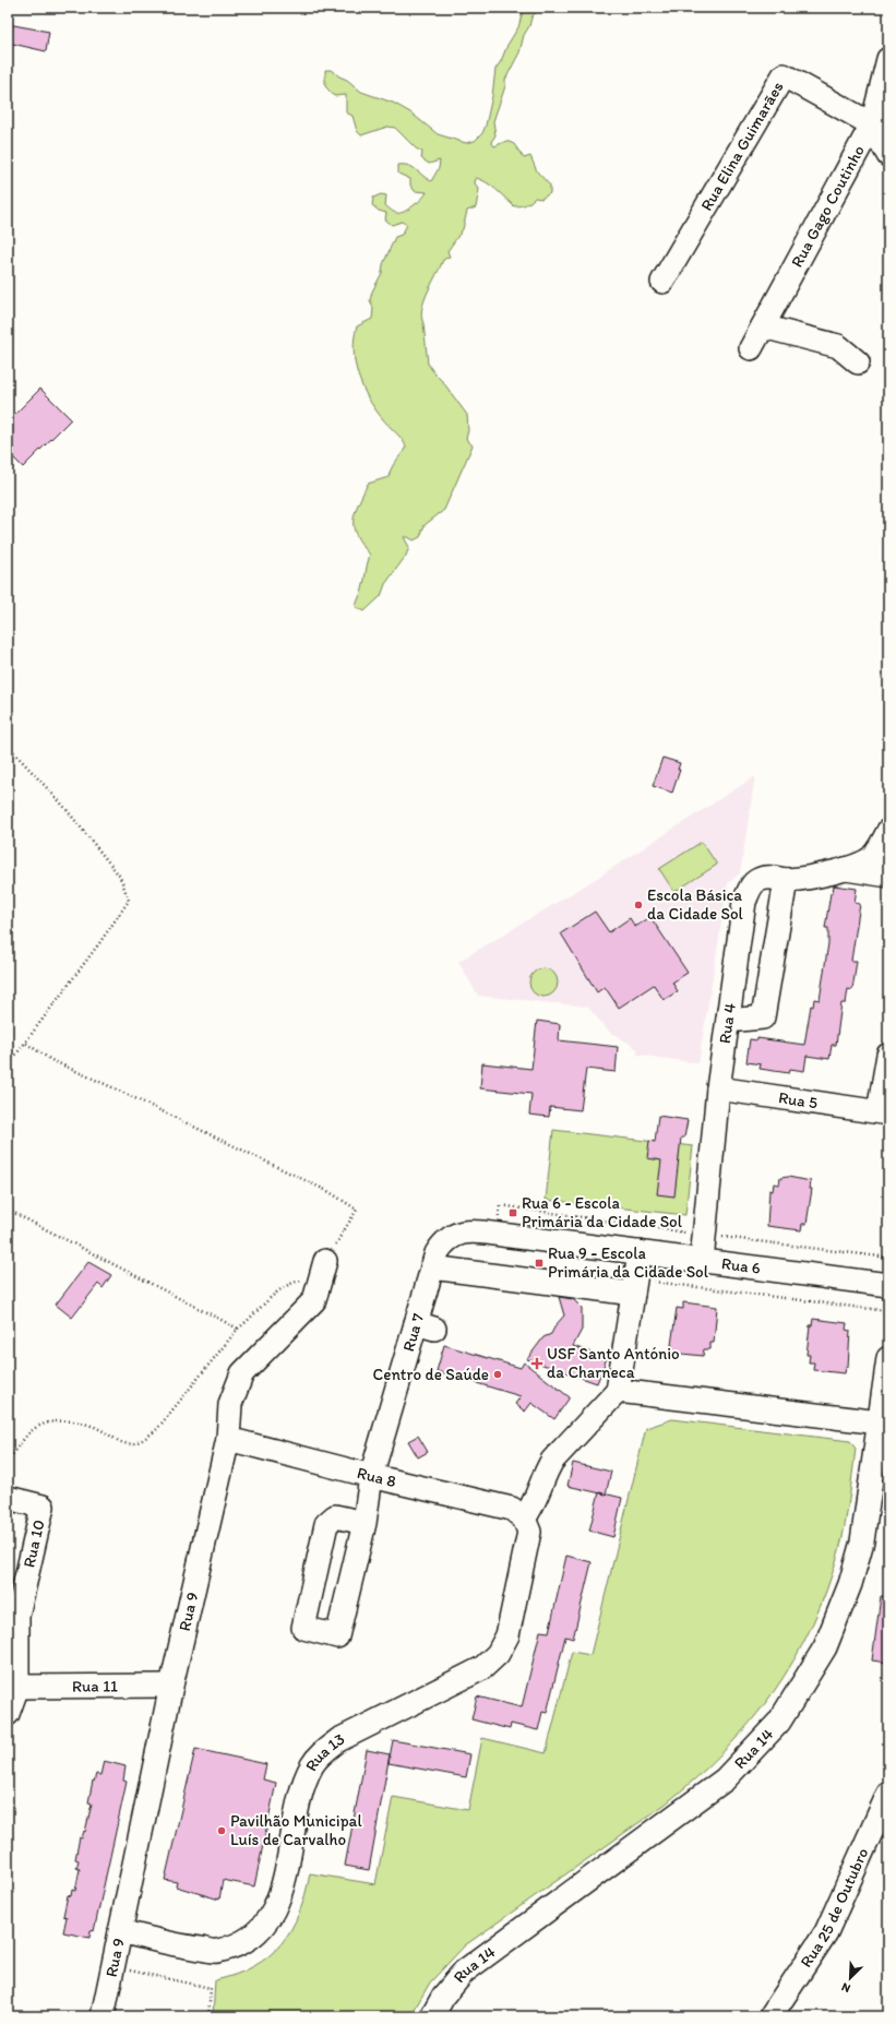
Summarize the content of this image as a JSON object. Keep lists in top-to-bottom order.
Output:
{
  "streets": {
    "street": [
      "Rua Elina Guimarães",
      "Rua Gago Coutinho",
      "Rua 4",
      "Rua 5",
      "Rua 6",
      "Rua 7",
      "Rua 8",
      "Rua 10",
      "Rua 9",
      "Rua 11",
      "Rua 14",
      "Rua 13",
      "Rua 25 de Outubro"
    ]
  },
  "crossings": [
    ["Rua Elina Guimarães", "Rua Gago Coutinho"],
    ["Rua 4", "Rua 5"],
    ["Rua 4", "Rua 6"],
    ["Rua 6", "Rua 7"],
    ["Rua 7", "Rua 8"],
    ["Rua 8", "Rua 9"],
    ["Rua 8", "Rua 13"],
    ["Rua 10", "Rua 11"],
    ["Rua 9", "Rua 11"],
    ["Rua 9", "Rua 13"]
  ],
  "places": {
    "other": ["Escola Básica da Cidade Sol", "Centro de Saúde", "Pavilhão Municipal Luís de Carvalho"],
    "transit": ["Rua 6 - Escola Primária da Cidade Sol", "Rua 9 - Escola Primária da Cidade Sol"],
    "health": ["USF Santo António da Charneca"]
  },
  "north": "bottom left"
}
